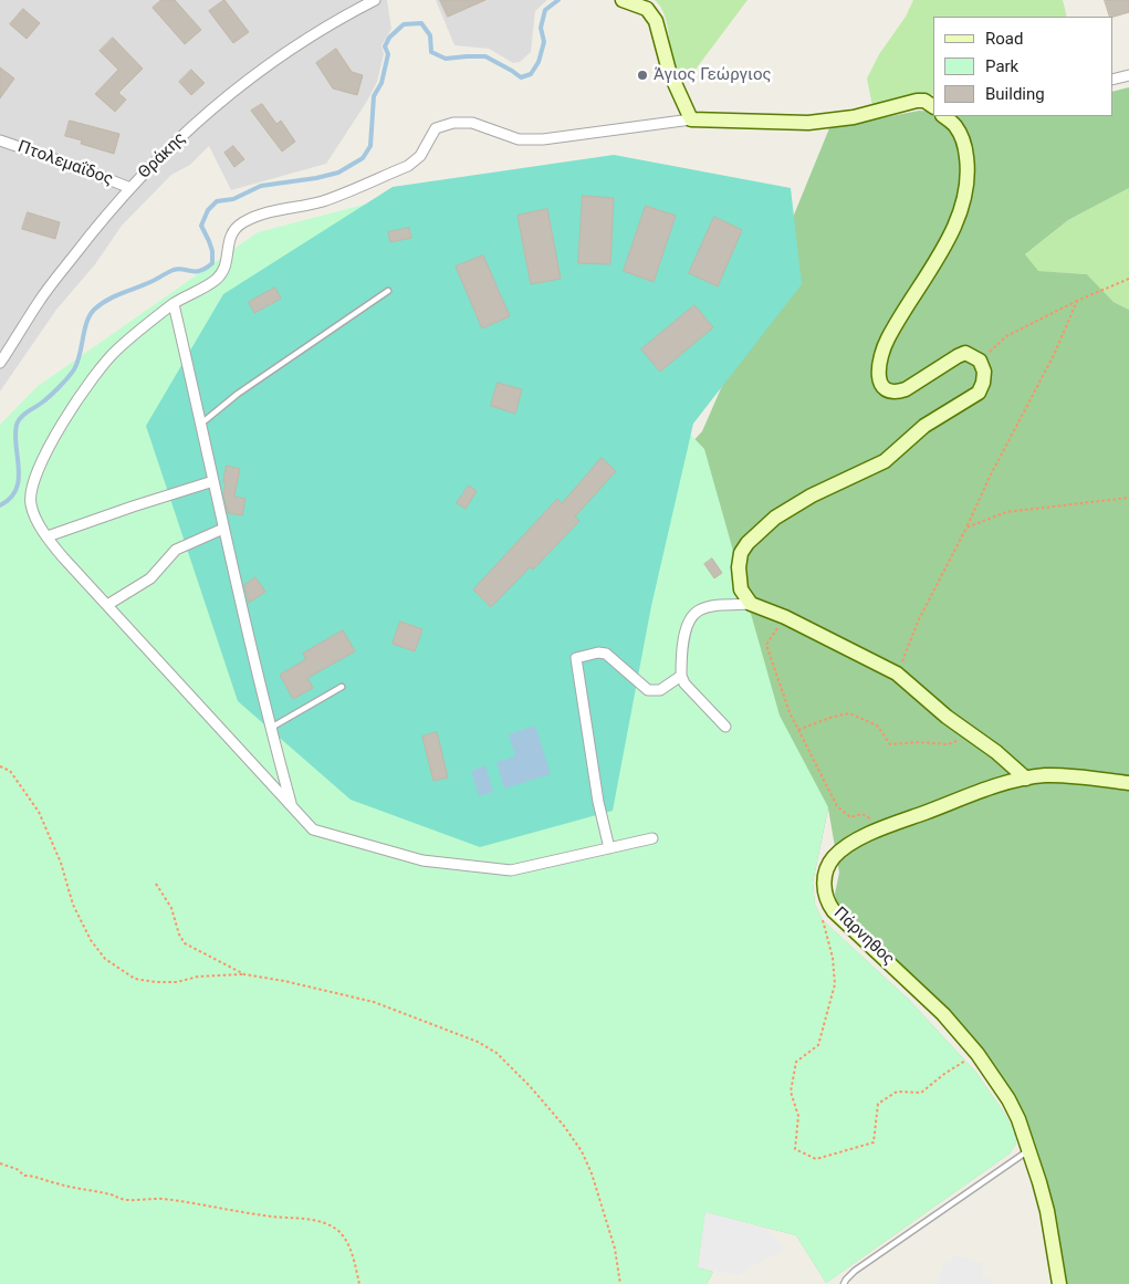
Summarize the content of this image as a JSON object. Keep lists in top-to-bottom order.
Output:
{
  "streets": {
    "street": ["Θράκης", "Πτολεμαΐδος", "Πάρνηθος"]
  },
  "crossings": [
    ["Θράκης", "Πτολεμαΐδος"]
  ],
  "places": ["Άγιος Γεώργιος"],
  "legend": ["Road", "Park", "Building"]
}
